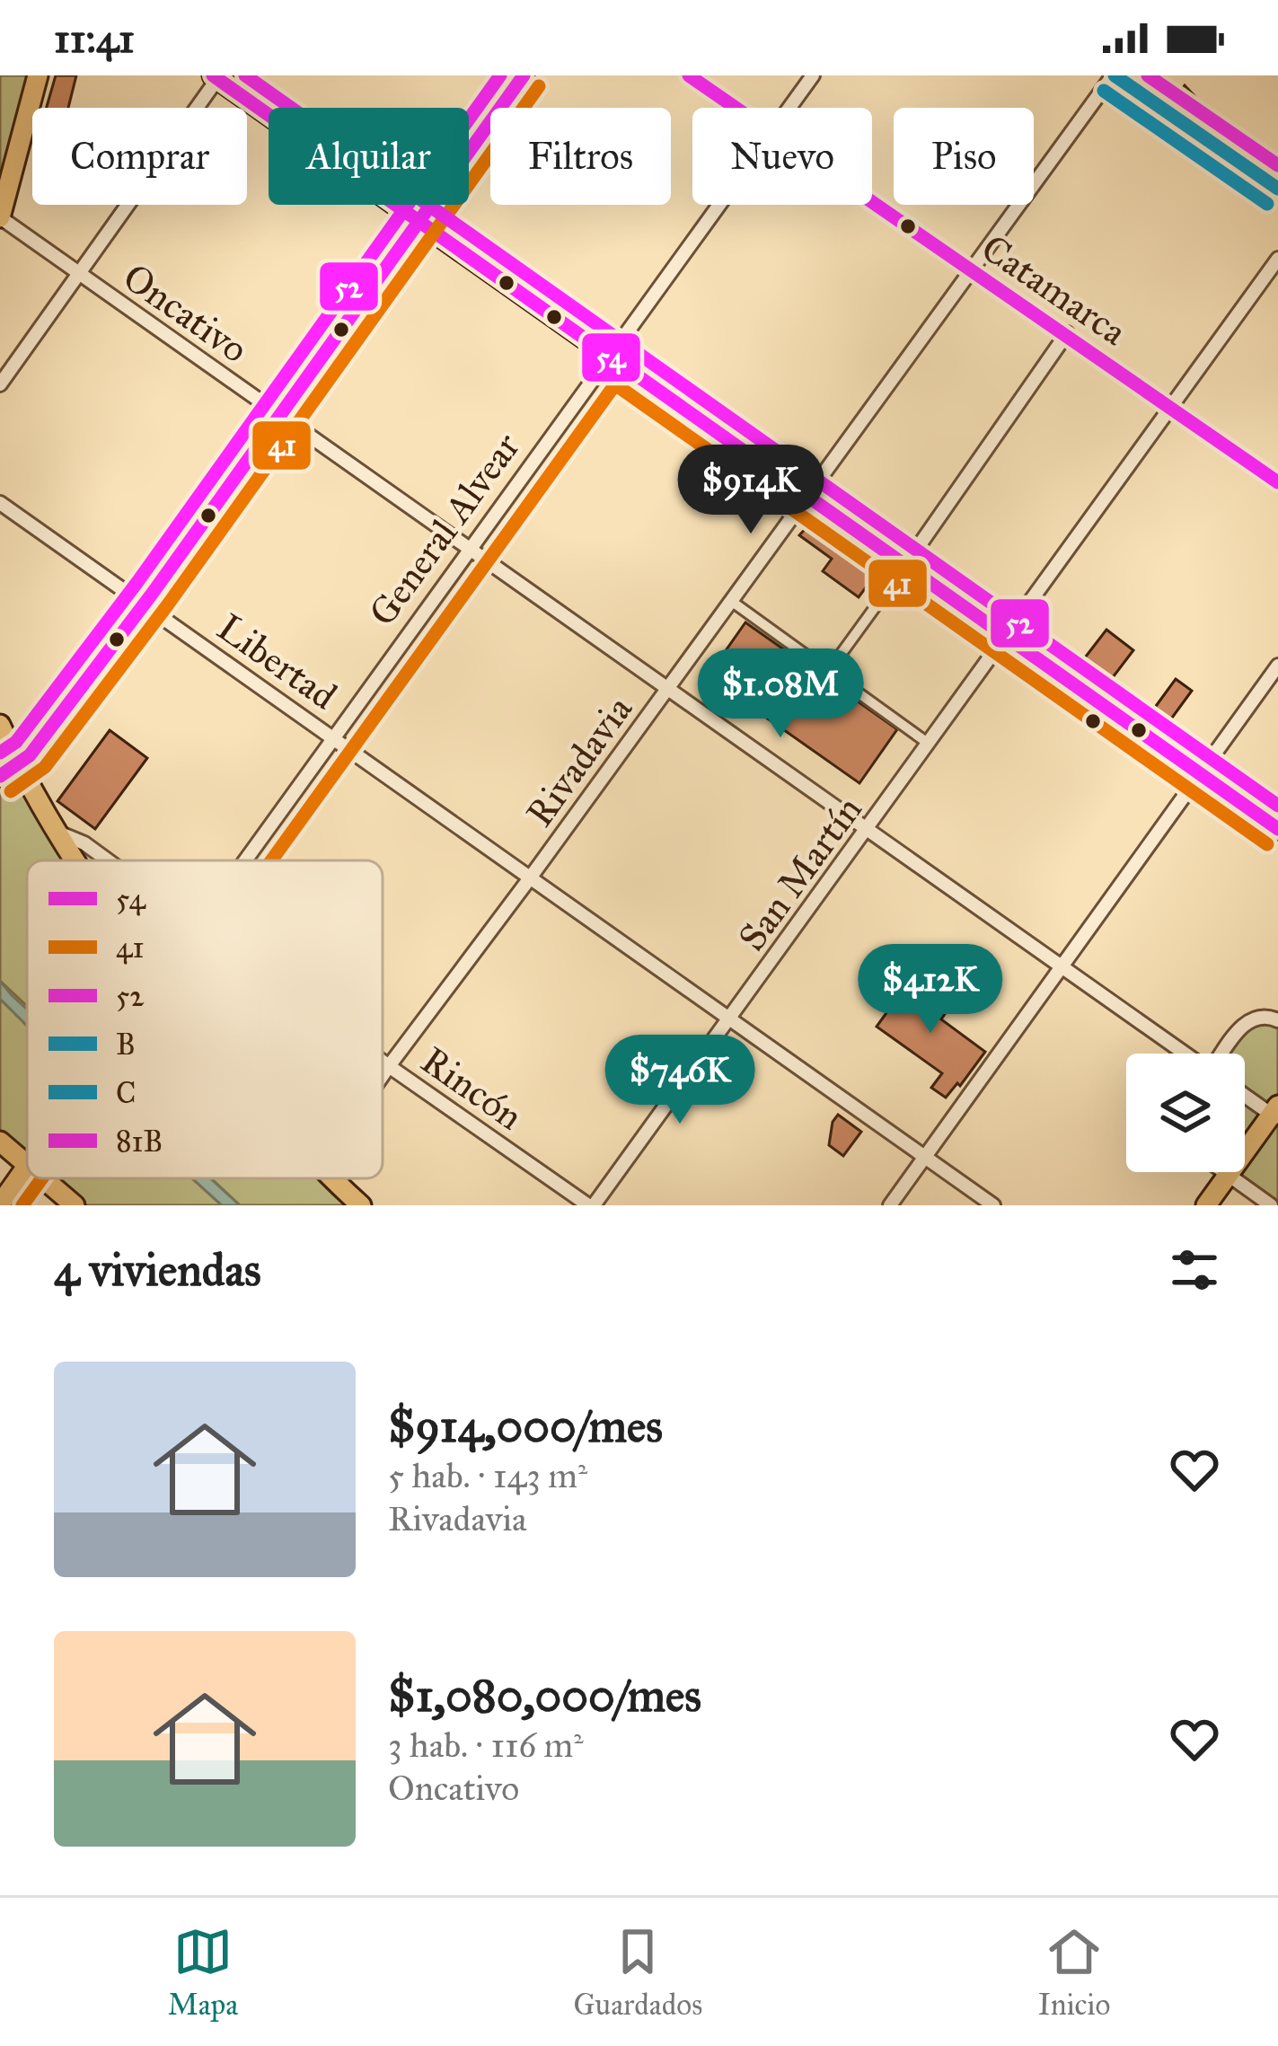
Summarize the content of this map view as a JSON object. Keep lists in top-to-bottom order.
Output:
{
  "streets": {
    "street": [
      "Catamarca",
      "Oncativo",
      "General Alvear",
      "Libertad",
      "Rivadavia",
      "San Martín",
      "Rincón"
    ]
  },
  "crossings": [
    ["Catamarca", "Rivadavia"],
    ["Catamarca", "San Martín"],
    ["Oncativo", "General Alvear"],
    ["Oncativo", "Rivadavia"],
    ["Oncativo", "San Martín"],
    ["General Alvear", "Libertad"],
    ["Libertad", "Rivadavia"],
    ["Libertad", "San Martín"],
    ["Rivadavia", "Rincón"],
    ["San Martín", "Rincón"]
  ],
  "lines": [
    "transit line 54",
    "transit line 52",
    "transit line B",
    "transit line 81B",
    "transit line 41",
    "transit line C"
  ],
  "legend": [
    "54",
    "41",
    "52",
    "B",
    "C",
    "81B"
  ],
  "page": {
    "status": "11:41",
    "chip": [
      "Comprar",
      "Alquilar",
      "Filtros",
      "Nuevo",
      "Piso"
    ],
    "price": [
      "$914K",
      "$1.08M",
      "$412K",
      "$746K"
    ],
    "heading": "4 viviendas",
    "list": [
      {
        "name": "$914,000/mes",
        "note": "5 hab. · 143 m² · Rivadavia"
      },
      {
        "name": "$1,080,000/mes",
        "note": "3 hab. · 116 m² · Oncativo"
      }
    ],
    "tabs": ["Mapa", "Guardados", "Inicio"]
  }
}
